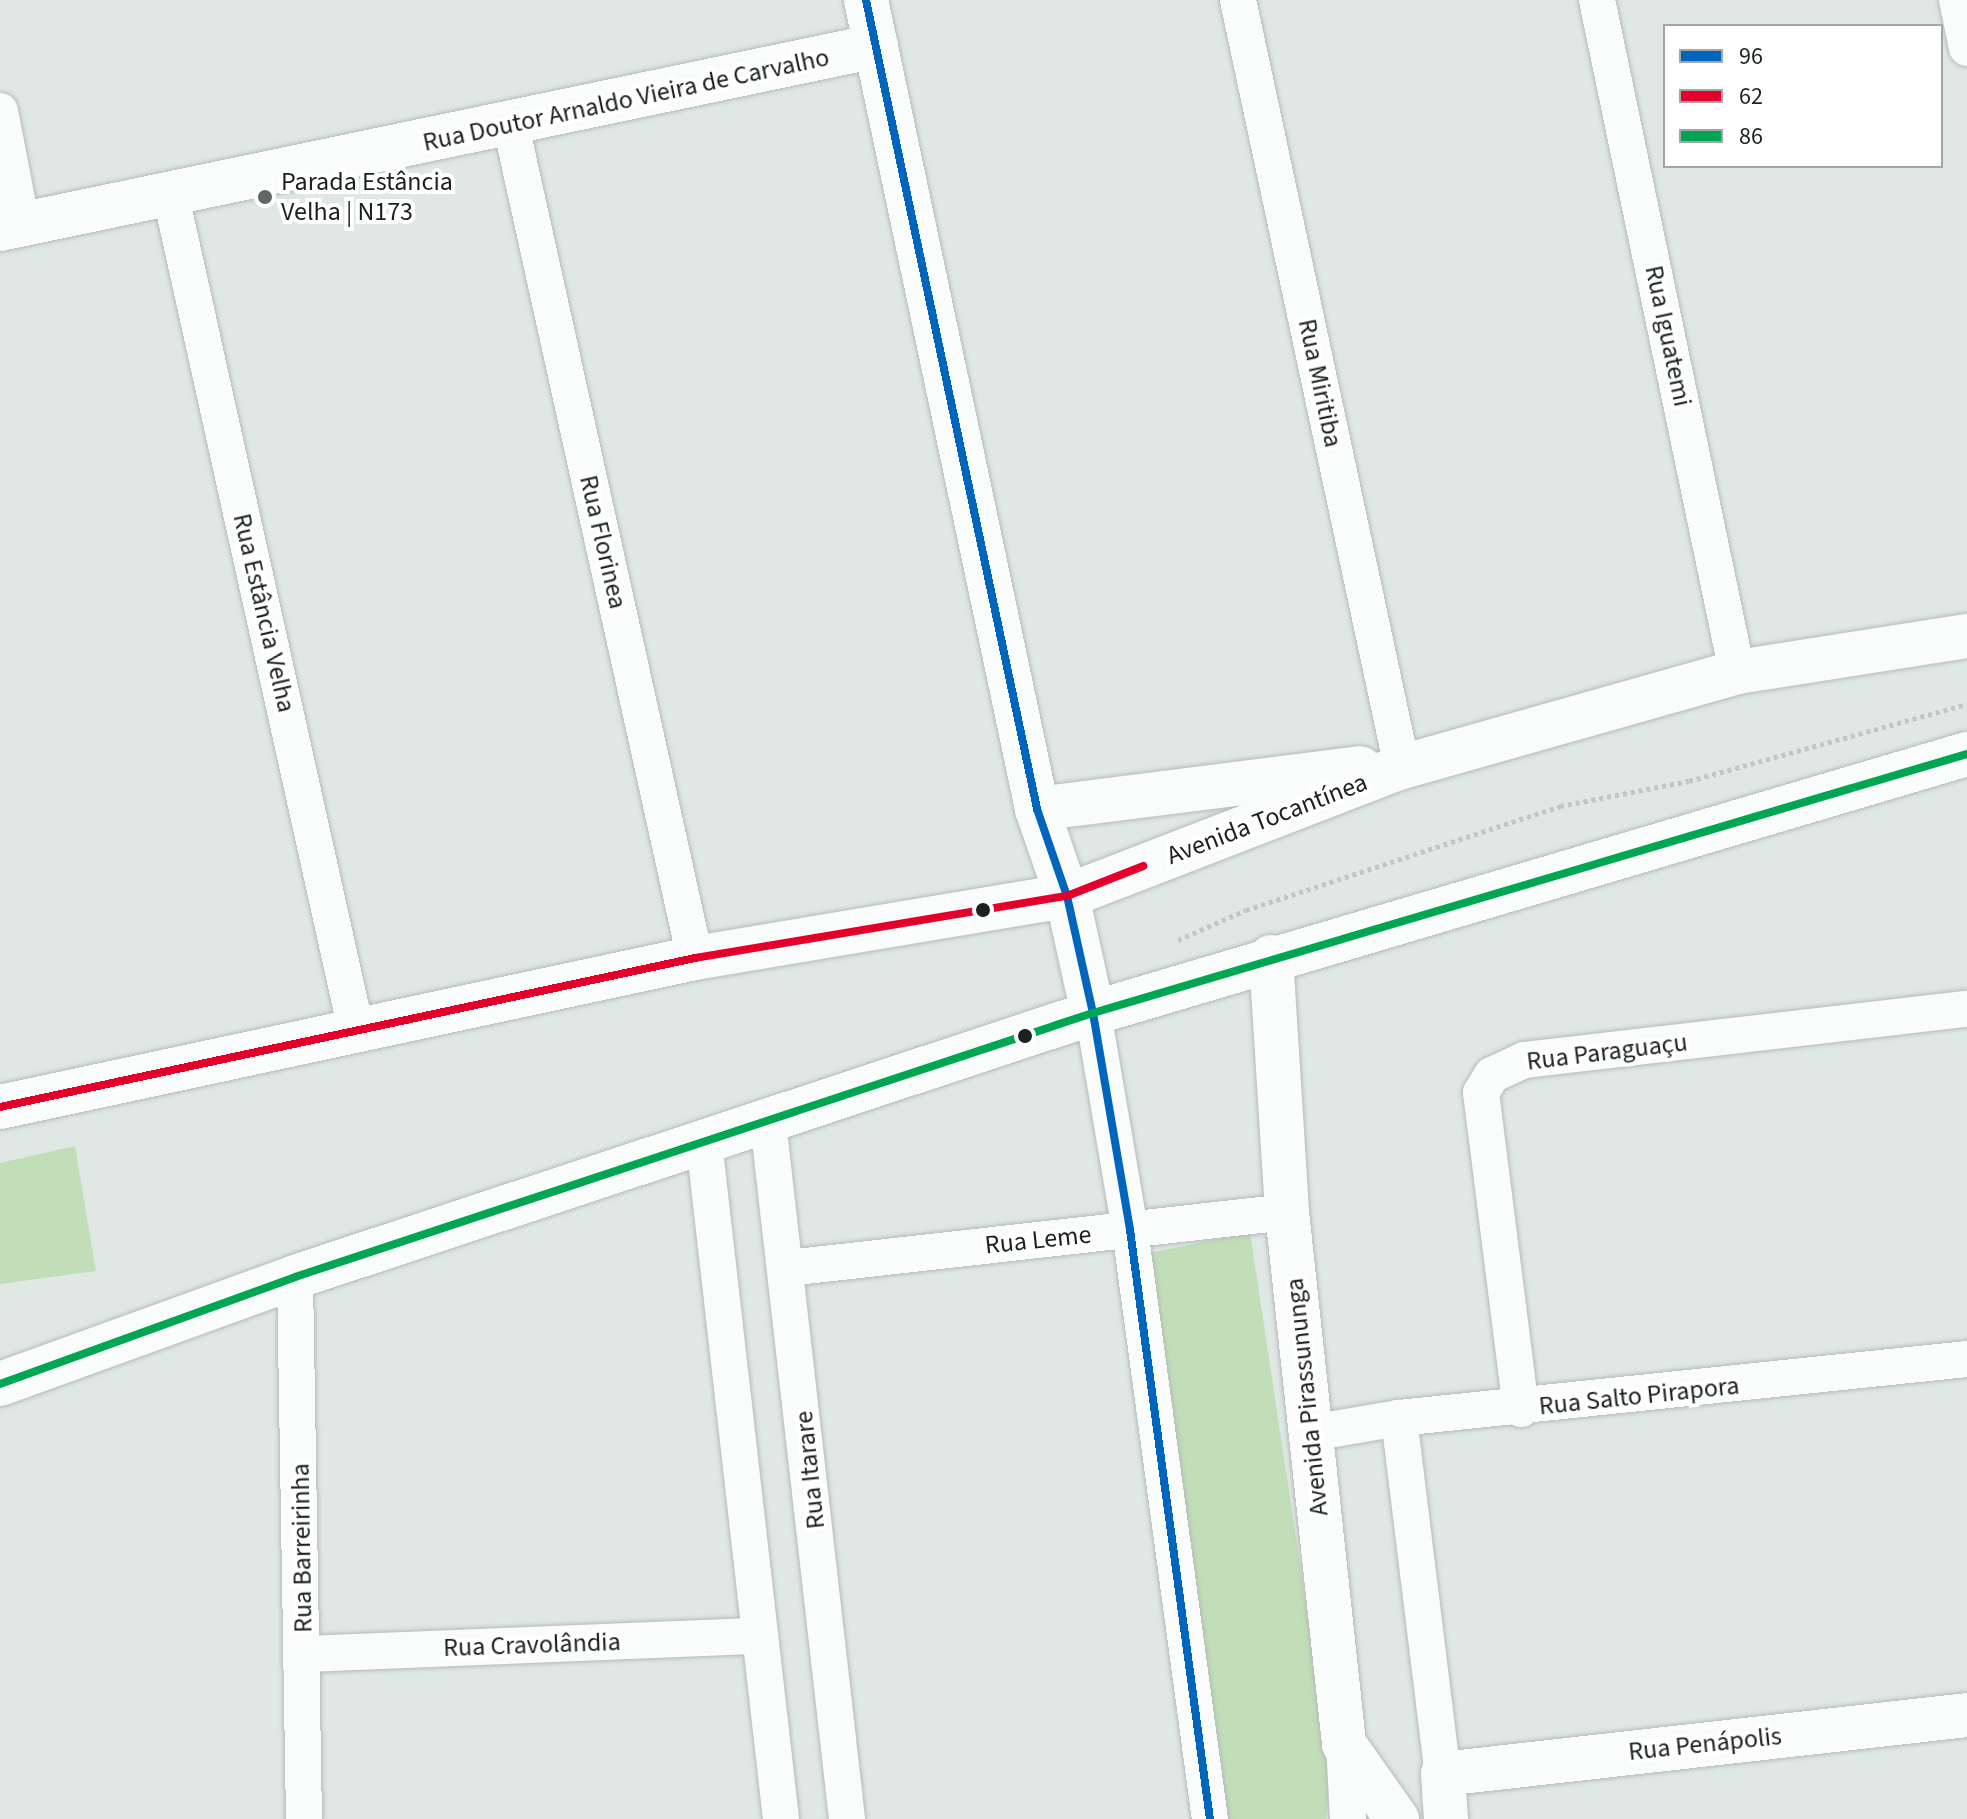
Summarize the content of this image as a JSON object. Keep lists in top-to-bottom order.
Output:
{
  "streets": {
    "main road": [
      "Rua Doutor Arnaldo Vieira de Carvalho",
      "Avenida Tocantínea",
      "Avenida Pirassununga",
      "Rua Penápolis"
    ],
    "street": [
      "Rua Iguatemi",
      "Rua Miritiba",
      "Rua Florinea",
      "Rua Estância Velha",
      "Rua Paraguaçu",
      "Rua Leme",
      "Rua Salto Pirapora",
      "Rua Itarare",
      "Rua Barreirinha",
      "Rua Cravolândia"
    ]
  },
  "crossings": [
    ["Rua Doutor Arnaldo Vieira de Carvalho", "Rua Florinea"],
    ["Rua Doutor Arnaldo Vieira de Carvalho", "Rua Estância Velha"],
    ["Rua Iguatemi", "Avenida Tocantínea"],
    ["Rua Miritiba", "Avenida Tocantínea"],
    ["Rua Florinea", "Avenida Tocantínea"],
    ["Rua Estância Velha", "Avenida Tocantínea"],
    ["Rua Paraguaçu", "Rua Salto Pirapora"],
    ["Rua Leme", "Avenida Pirassununga"],
    ["Rua Leme", "Rua Itarare"],
    ["Rua Salto Pirapora", "Avenida Pirassununga"],
    ["Rua Barreirinha", "Rua Cravolândia"]
  ],
  "places": ["Parada Estância Velha | N173"],
  "lines": ["transit line 96", "transit line 86", "transit line 62"],
  "legend": ["96", "62", "86"]
}
